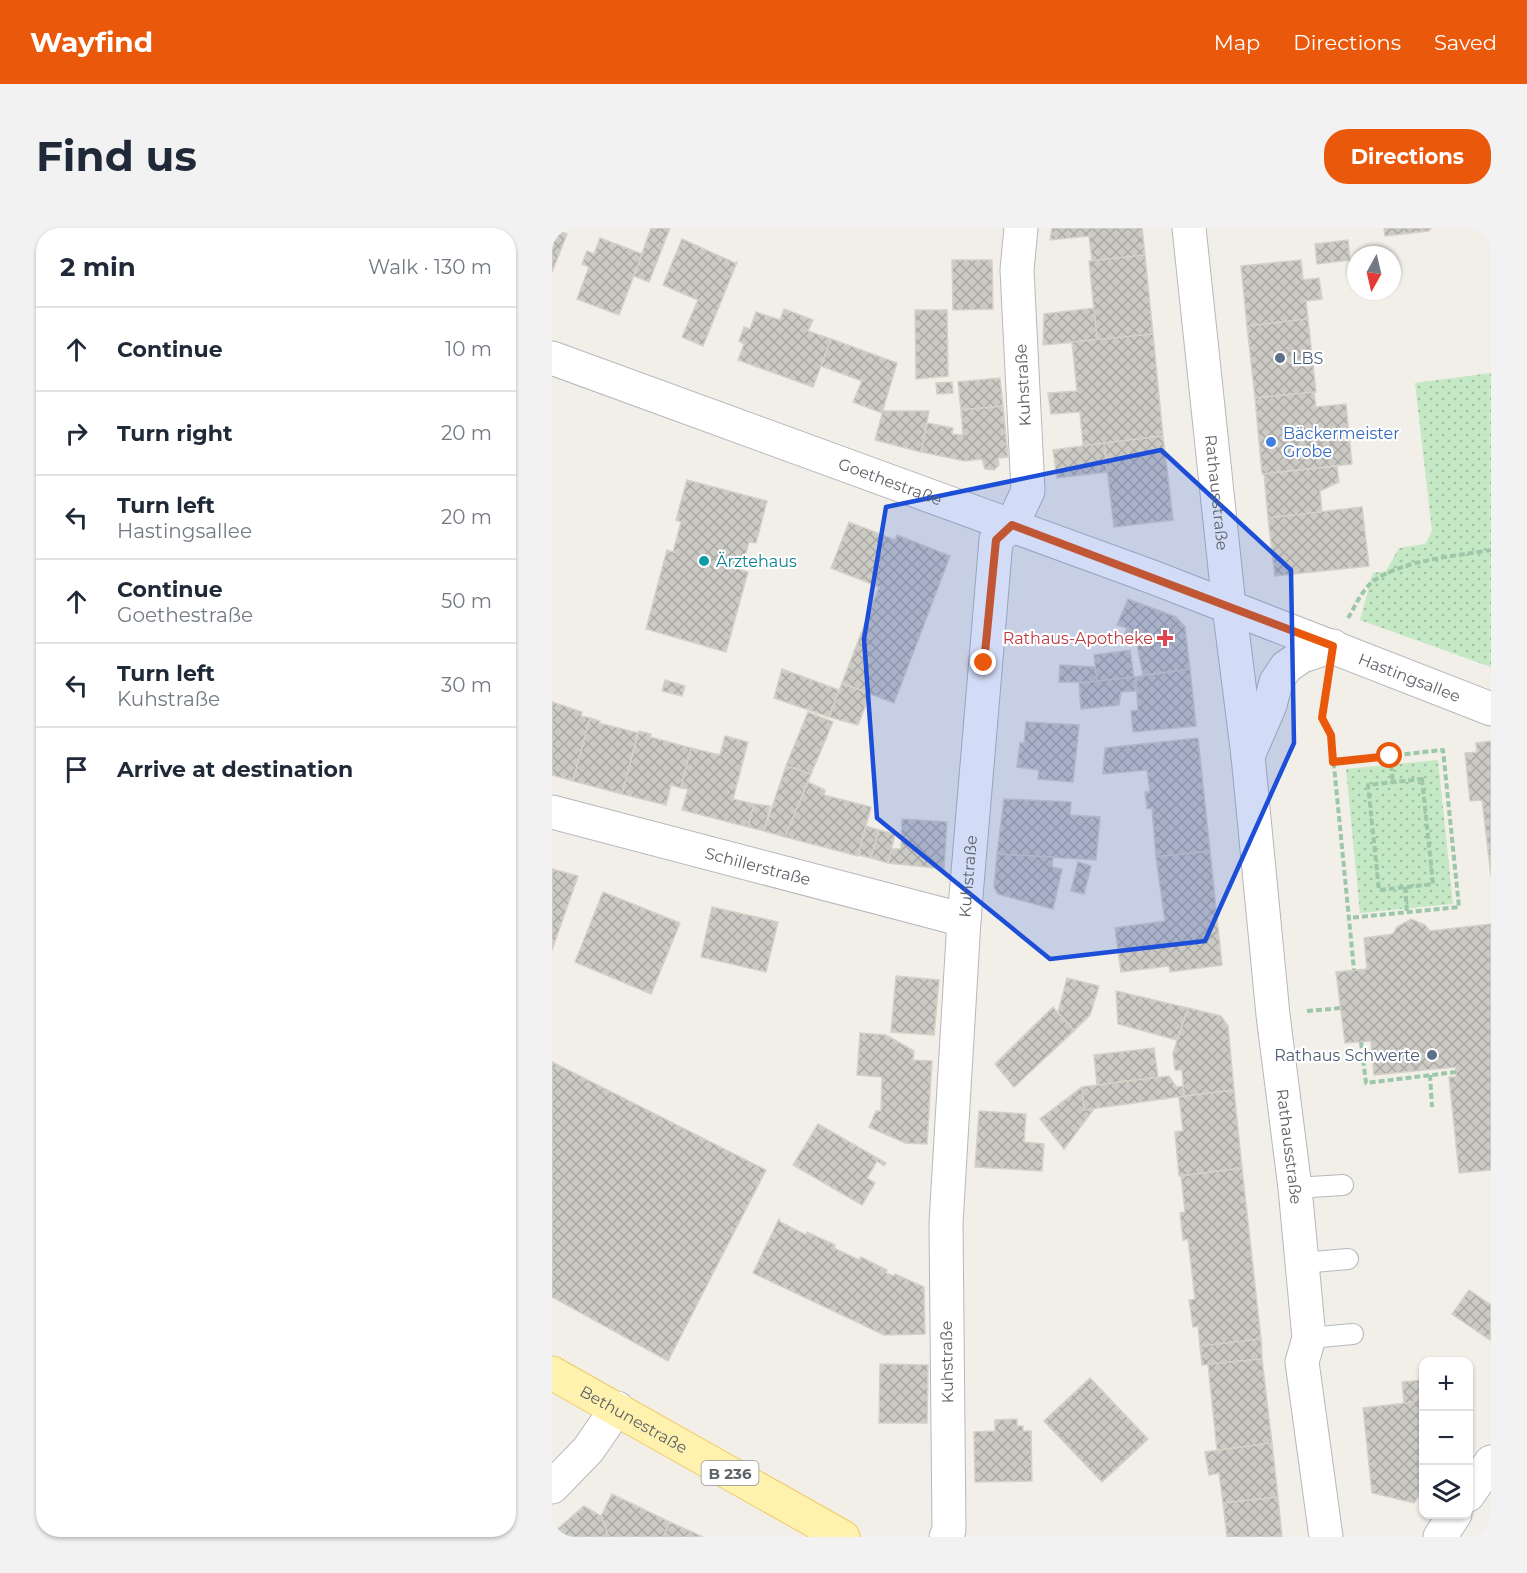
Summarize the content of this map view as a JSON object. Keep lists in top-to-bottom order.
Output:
{
  "streets": {
    "main road": ["Bethunestraße", "B 236"],
    "street": [
      "Kuhstraße",
      "Goethestraße",
      "Rathausstraße",
      "Hastingsallee",
      "Schillerstraße"
    ]
  },
  "crossings": [
    ["Kuhstraße", "Goethestraße"],
    ["Kuhstraße", "Schillerstraße"],
    ["Goethestraße", "Rathausstraße"],
    ["Goethestraße", "Hastingsallee"],
    ["Rathausstraße", "Hastingsallee"]
  ],
  "places": {
    "other": [
      "LBS",
      "Bäckermeister Grobe",
      "Ärztehaus",
      "Rathaus Schwerte"
    ],
    "health": ["Rathaus-Apotheke"]
  },
  "north": "bottom",
  "page": {
    "header": "Wayfind",
    "nav": ["Map", "Directions", "Saved"],
    "buttons": "Directions",
    "title": "Find us",
    "heading": ["2 min", "Walk · 130 m"],
    "list": [
      ["Continue", "10 m"],
      ["Turn right", "20 m"],
      ["Turn left", "Hastingsallee", "20 m"],
      ["Continue", "Goethestraße", "50 m"],
      ["Turn left", "Kuhstraße", "30 m"],
      "Arrive at destination"
    ],
    "map_buttons": ["+", "−"]
  }
}
